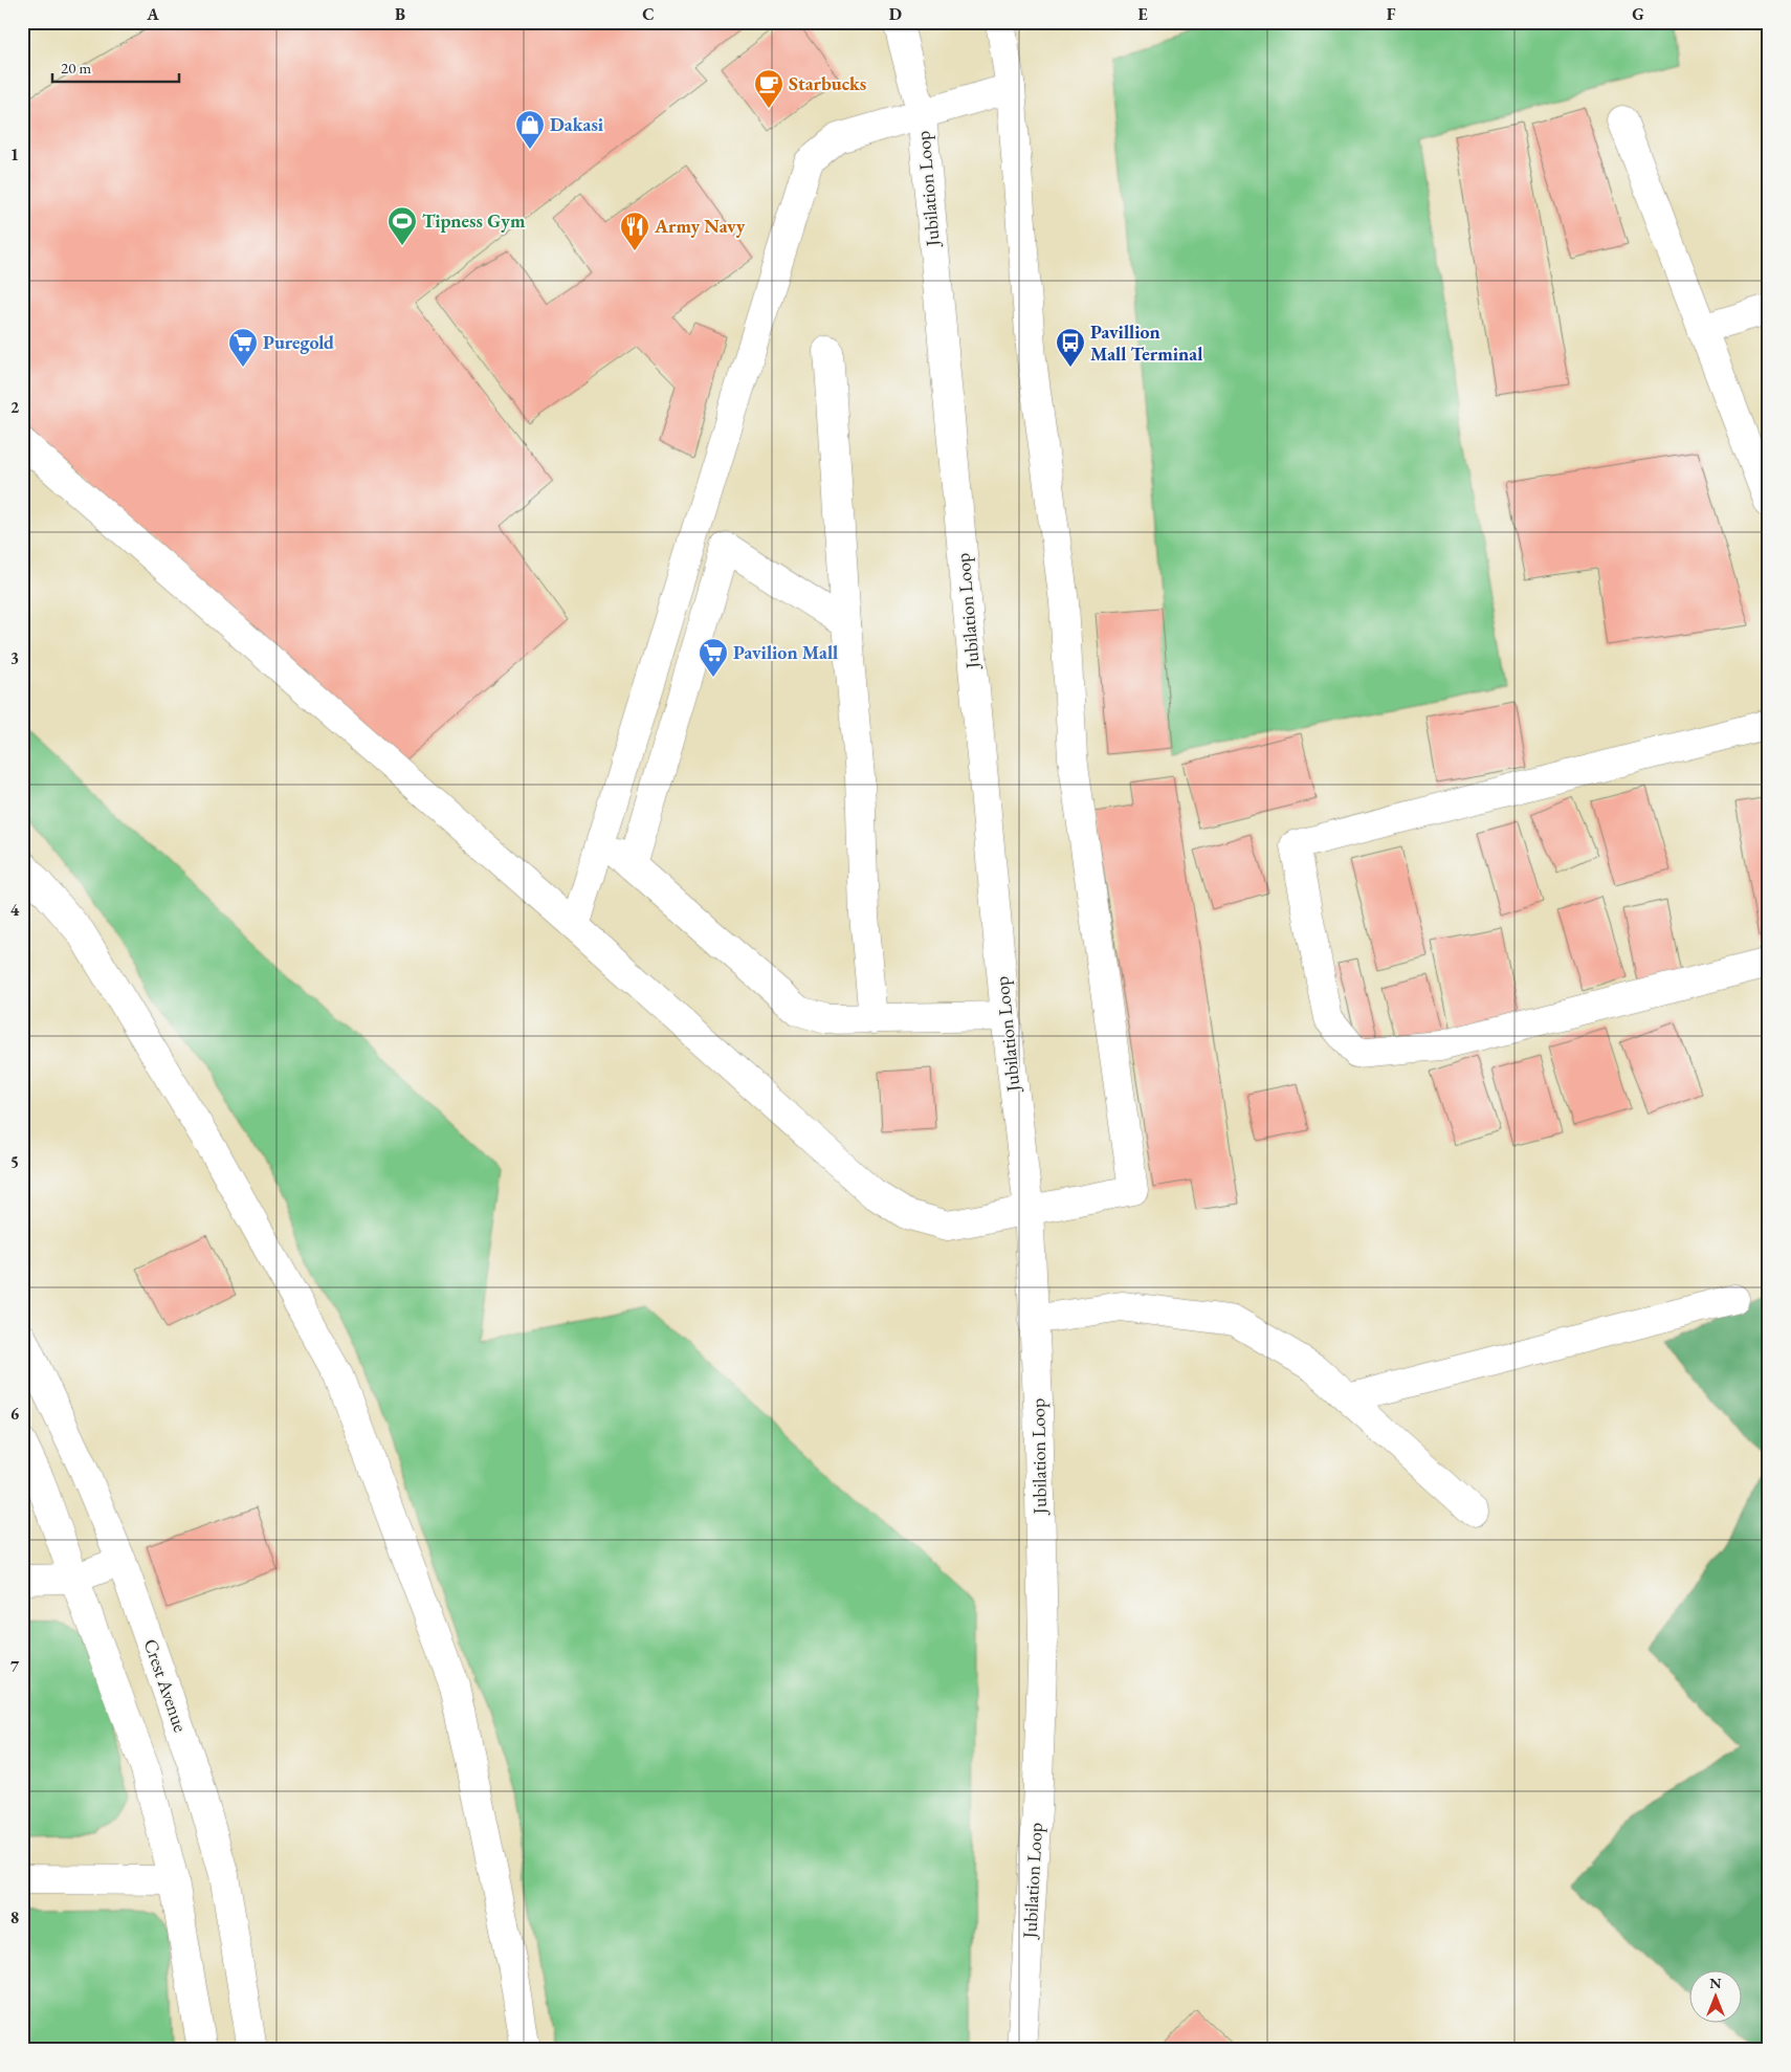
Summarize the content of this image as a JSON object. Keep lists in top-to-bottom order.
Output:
{
  "streets": {
    "street": ["Jubilation Loop", "Crest Avenue"]
  },
  "places": {
    "cafe": ["Starbucks"],
    "shop": ["Dakasi"],
    "sports": ["Tipness Gym"],
    "restaurant": ["Army Navy"],
    "supermarket": ["Puregold", "Pavilion Mall"],
    "bus stop": ["Pavillion Mall Terminal"]
  },
  "scale_bar": "20 m",
  "north": "top",
  "grid": {
    "columns": [
      "A",
      "B",
      "C",
      "D",
      "E",
      "F",
      "G"
    ],
    "rows": [
      "1",
      "2",
      "3",
      "4",
      "5",
      "6",
      "7",
      "8"
    ]
  }
}
